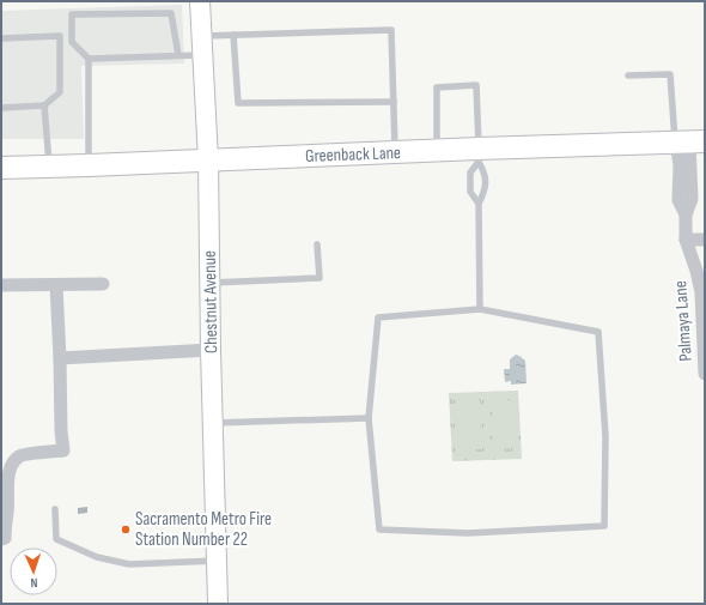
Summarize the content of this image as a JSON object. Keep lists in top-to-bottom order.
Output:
{
  "streets": {
    "main road": ["Greenback Lane"],
    "street": ["Chestnut Avenue", "Palmaya Lane"]
  },
  "crossings": [
    ["Greenback Lane", "Chestnut Avenue"],
    ["Greenback Lane", "Palmaya Lane"]
  ],
  "places": ["Sacramento Metro Fire Station Number 22"],
  "north": "bottom"
}
